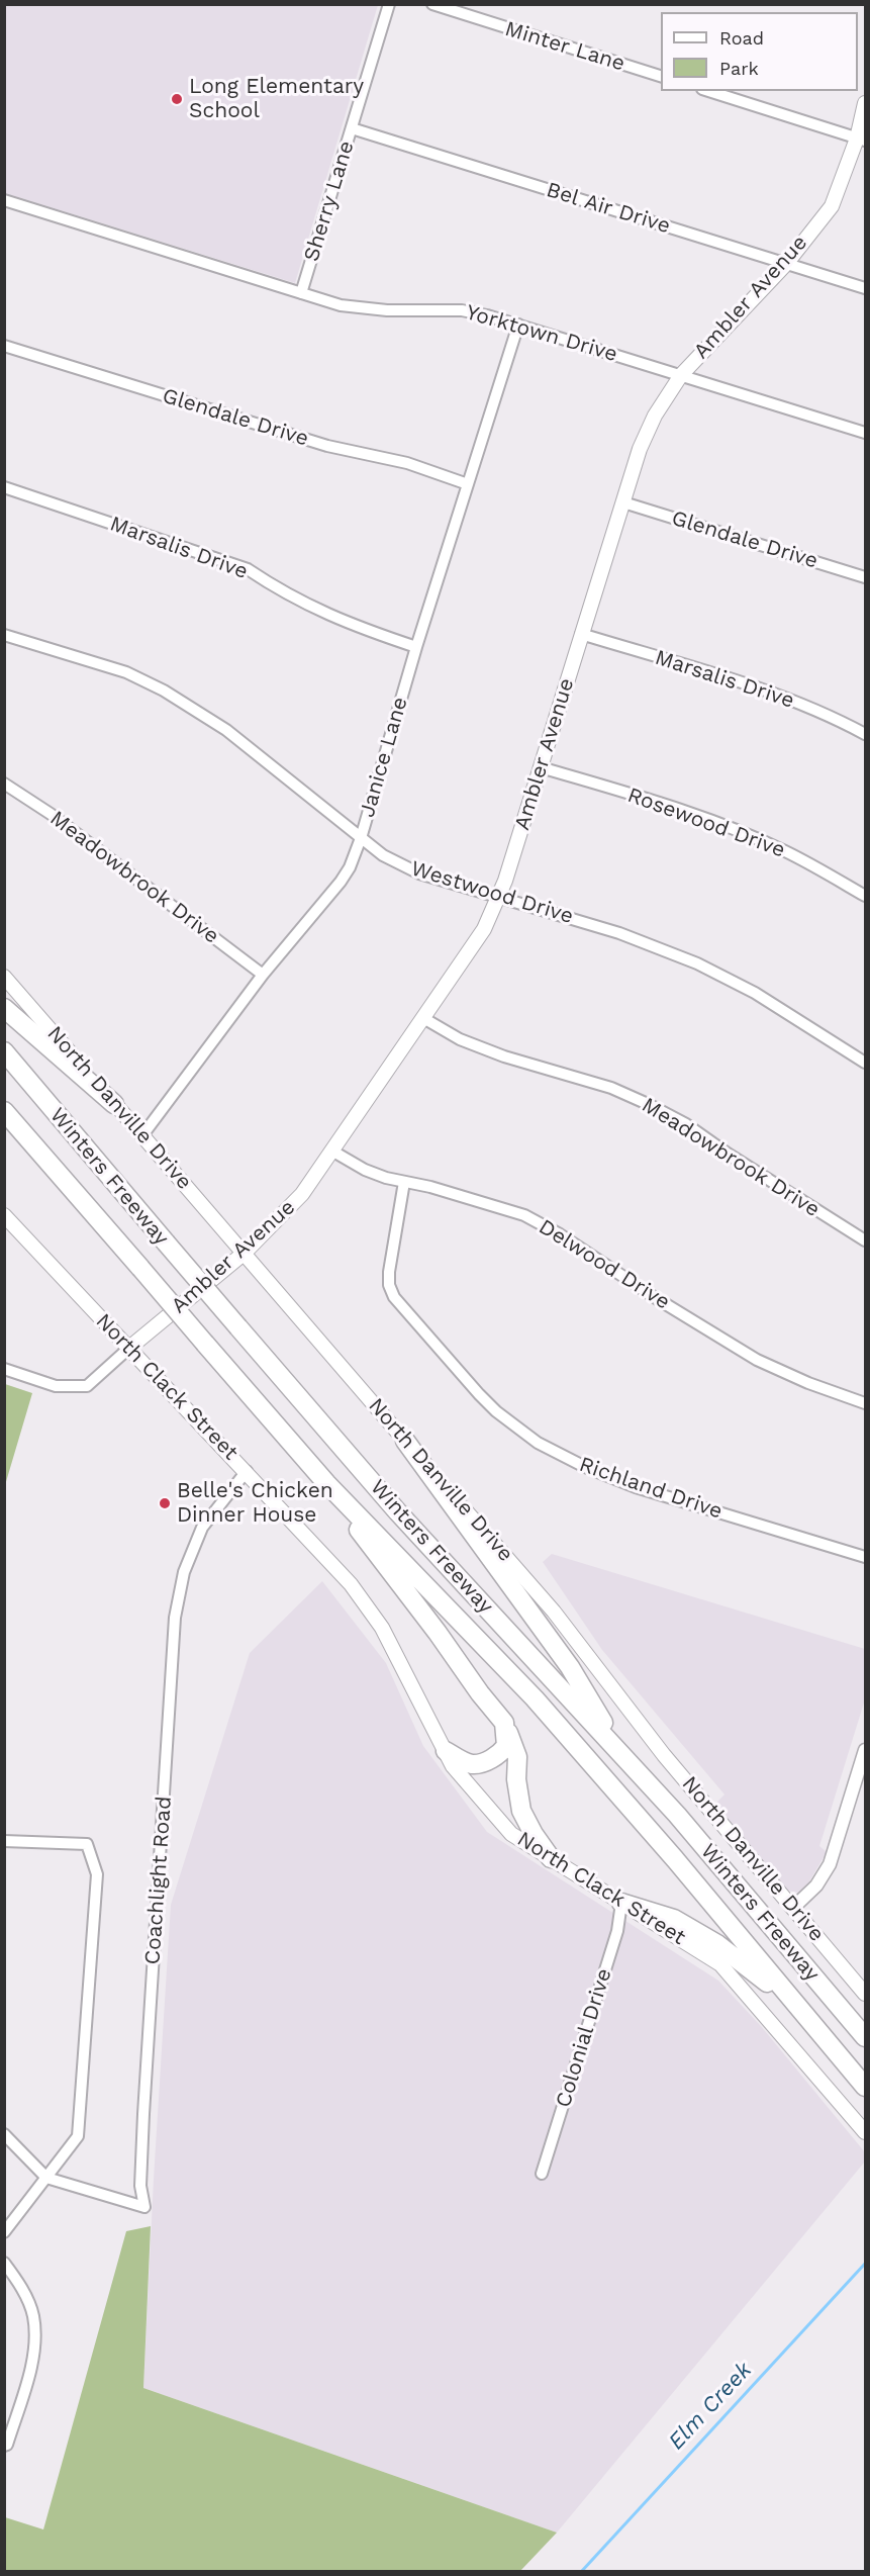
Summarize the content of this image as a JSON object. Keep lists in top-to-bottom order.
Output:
{
  "streets": {
    "highway": ["Winters Freeway"],
    "main road": ["Ambler Avenue", "North Danville Drive", "North Clack Street"],
    "street": [
      "Minter Lane",
      "Sherry Lane",
      "Bel Air Drive",
      "Yorktown Drive",
      "Glendale Drive",
      "Marsalis Drive",
      "Janice Lane",
      "Rosewood Drive",
      "Meadowbrook Drive",
      "Westwood Drive",
      "Delwood Drive",
      "Richland Drive",
      "Coachlight Road",
      "Colonial Drive"
    ]
  },
  "crossings": [
    ["Sherry Lane", "Bel Air Drive"],
    ["Sherry Lane", "Yorktown Drive"],
    ["Bel Air Drive", "Ambler Avenue"],
    ["Ambler Avenue", "Yorktown Drive"],
    ["Ambler Avenue", "Glendale Drive"],
    ["Ambler Avenue", "Marsalis Drive"],
    ["Ambler Avenue", "Rosewood Drive"],
    ["Ambler Avenue", "Meadowbrook Drive"],
    ["Ambler Avenue", "Westwood Drive"],
    ["Ambler Avenue", "North Danville Drive"],
    ["Ambler Avenue", "Delwood Drive"],
    ["Ambler Avenue", "North Clack Street"],
    ["Yorktown Drive", "Janice Lane"],
    ["Glendale Drive", "Janice Lane"],
    ["Marsalis Drive", "Janice Lane"],
    ["Janice Lane", "Meadowbrook Drive"],
    ["Janice Lane", "Westwood Drive"],
    ["Janice Lane", "North Danville Drive"],
    ["Delwood Drive", "Richland Drive"],
    ["North Clack Street", "Coachlight Road"],
    ["North Clack Street", "Colonial Drive"]
  ],
  "water": ["Elm Creek"],
  "places": ["Long Elementary School", "Belle's Chicken Dinner House"],
  "legend": ["Road", "Park"]
}
